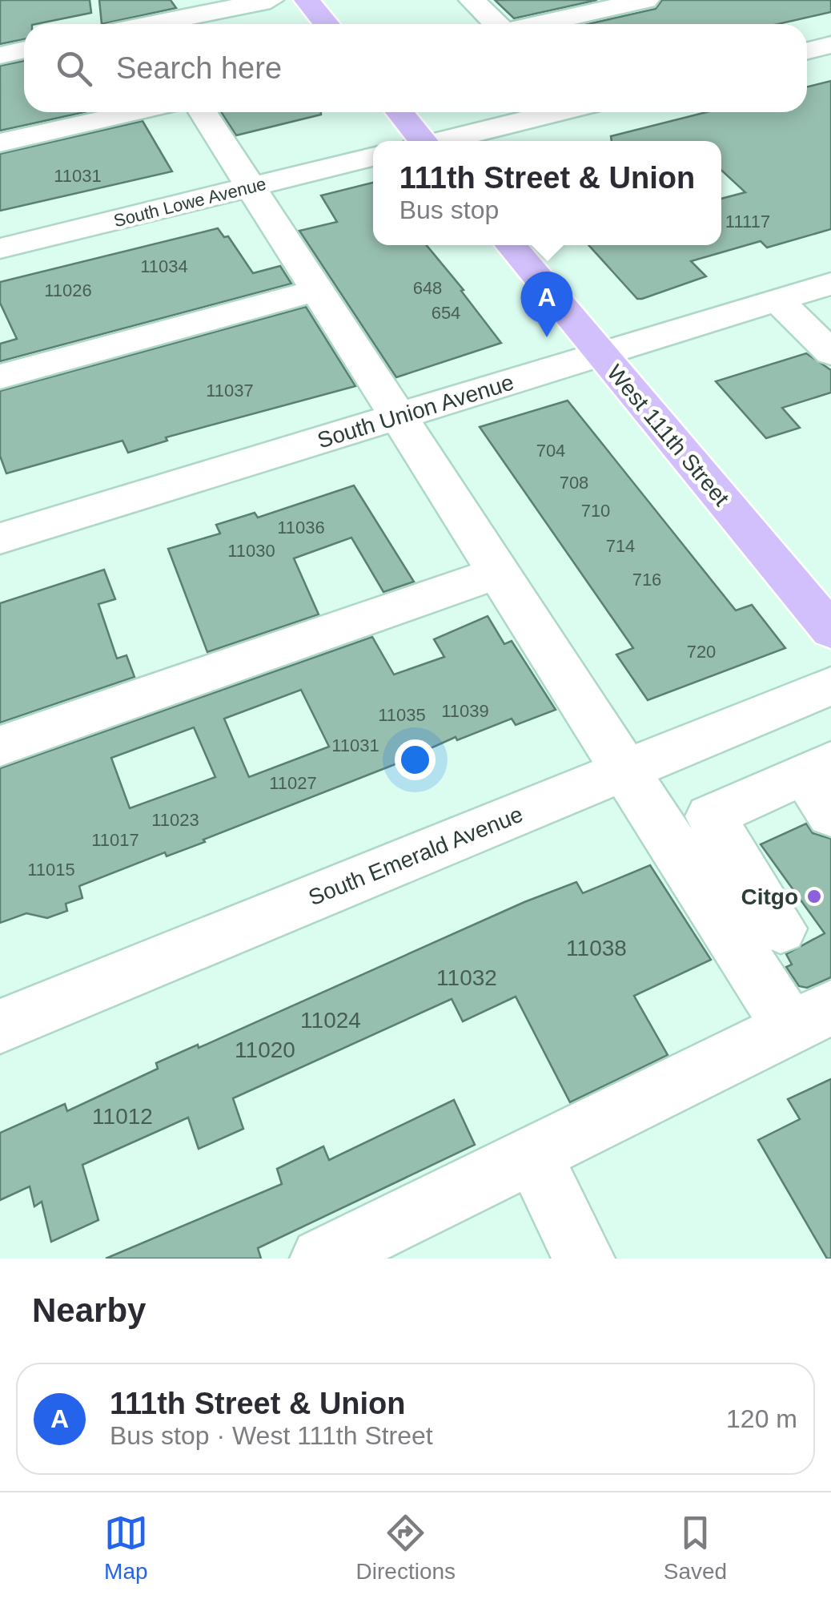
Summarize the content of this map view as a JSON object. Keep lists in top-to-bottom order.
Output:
{
  "streets": {
    "main road": ["West 111th Street"],
    "street": ["South Lowe Avenue", "South Union Avenue", "South Emerald Avenue"]
  },
  "crossings": [
    ["South Union Avenue", "West 111th Street"]
  ],
  "places": ["Citgo"],
  "house_numbers": [
    "11031",
    "11117",
    "11034",
    "648",
    "11026",
    "654",
    "11037",
    "704",
    "708",
    "710",
    "11036",
    "714",
    "11030",
    "716",
    "720",
    "11039",
    "11035",
    "11031",
    "11027",
    "11023",
    "11017",
    "11015",
    "11038",
    "11032",
    "11024",
    "11020",
    "11012"
  ],
  "page": {
    "search": "Search here",
    "popup": ["111th Street & Union", "Bus stop"],
    "pins": "A",
    "heading": "Nearby",
    "list": [
      {
        "mark": "A",
        "name": "111th Street & Union",
        "note": "Bus stop · West 111th Street",
        "value": "120 m"
      }
    ],
    "nav": ["Map", "Directions", "Saved"]
  }
}
